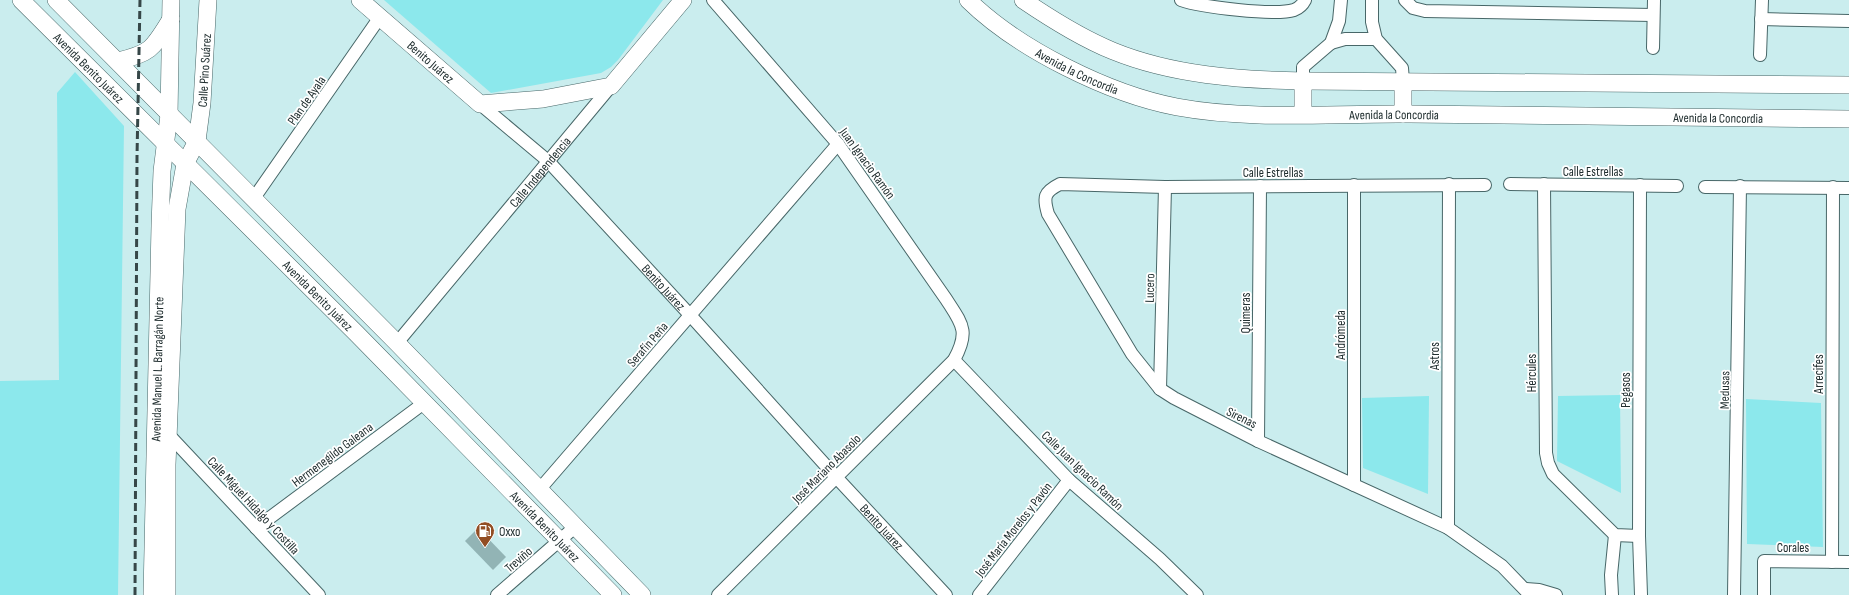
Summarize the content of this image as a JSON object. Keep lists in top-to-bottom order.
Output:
{
  "streets": {
    "main road": [
      "Benito Juárez",
      "Avenida Benito Juárez",
      "Avenida la Concordia",
      "Calle Pino Suárez",
      "Calle Independencia",
      "Avenida Manuel L. Barragán Norte"
    ],
    "street": [
      "Plan de Ayala",
      "Juan Ignacio Ramón",
      "Calle Estrellas",
      "Lucero",
      "Quimeras",
      "Andrómeda",
      "Serafín Peña",
      "Astros",
      "Hércules",
      "Arrecifes",
      "Pegasos",
      "Medusas",
      "Sirenas",
      "Hermenegildo Galeana",
      "José Mariano Abasolo",
      "Calle Juan Ignacio Ramón",
      "Calle Miguel Hidalgo y Costilla",
      "José María Morelos y Pavón",
      "Corales",
      "Treviño"
    ]
  },
  "crossings": [
    ["Benito Juárez", "Plan de Ayala"],
    ["Benito Juárez", "Calle Independencia"],
    ["Benito Juárez", "Serafín Peña"],
    ["Benito Juárez", "José Mariano Abasolo"],
    ["Avenida Benito Juárez", "Calle Pino Suárez"],
    ["Avenida Benito Juárez", "Plan de Ayala"],
    ["Avenida Benito Juárez", "Calle Independencia"],
    ["Avenida Benito Juárez", "Serafín Peña"],
    ["Avenida Benito Juárez", "Avenida Manuel L. Barragán Norte"],
    ["Avenida Benito Juárez", "Hermenegildo Galeana"],
    ["Avenida Benito Juárez", "Treviño"],
    ["Calle Pino Suárez", "Avenida Manuel L. Barragán Norte"],
    ["Juan Ignacio Ramón", "Serafín Peña"],
    ["Juan Ignacio Ramón", "José Mariano Abasolo"],
    ["Juan Ignacio Ramón", "Calle Juan Ignacio Ramón"],
    ["Calle Estrellas", "Lucero"],
    ["Calle Estrellas", "Quimeras"],
    ["Calle Estrellas", "Andrómeda"],
    ["Calle Estrellas", "Astros"],
    ["Calle Estrellas", "Hércules"],
    ["Calle Estrellas", "Pegasos"],
    ["Calle Estrellas", "Sirenas"],
    ["Lucero", "Sirenas"],
    ["Quimeras", "Sirenas"],
    ["Andrómeda", "Sirenas"],
    ["Astros", "Sirenas"],
    ["Avenida Manuel L. Barragán Norte", "Calle Miguel Hidalgo y Costilla"],
    ["Arrecifes", "Corales"],
    ["Hermenegildo Galeana", "Calle Miguel Hidalgo y Costilla"],
    ["José Mariano Abasolo", "Calle Juan Ignacio Ramón"],
    ["Calle Juan Ignacio Ramón", "José María Morelos y Pavón"]
  ],
  "places": {
    "fuel station": ["Oxxo"]
  }
}
